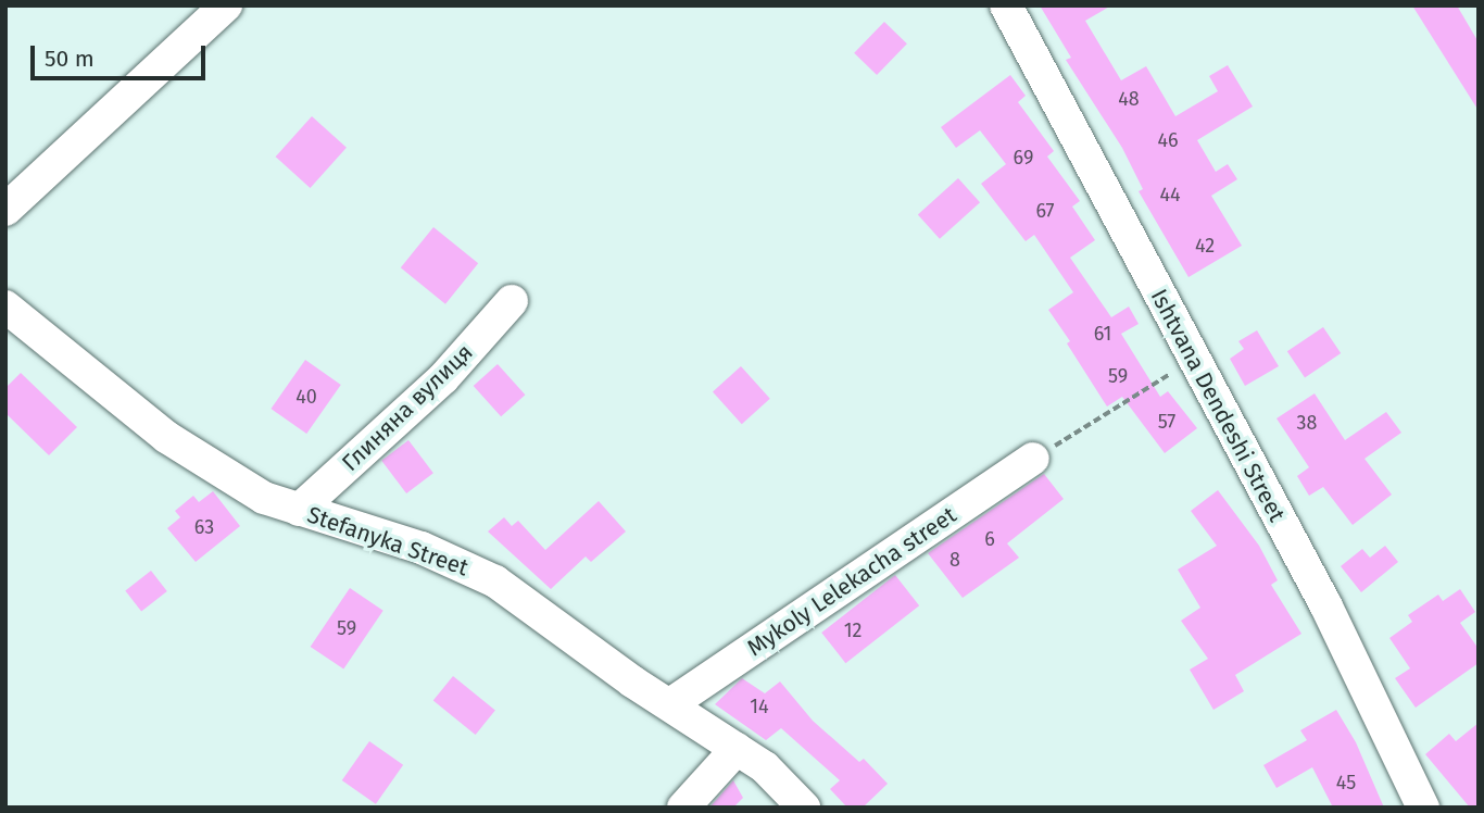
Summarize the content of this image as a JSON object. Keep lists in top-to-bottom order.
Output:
{
  "streets": {
    "street": [
      "Ishtvana Dendeshi Street",
      "Глиняна вулиця",
      "Stefanyka Street",
      "Mykoly Lelekacha street"
    ]
  },
  "crossings": [
    ["Глиняна вулиця", "Stefanyka Street"],
    ["Stefanyka Street", "Mykoly Lelekacha street"]
  ],
  "house_numbers": [
    "48",
    "46",
    "69",
    "44",
    "67",
    "42",
    "61",
    "59",
    "40",
    "57",
    "38",
    "63",
    "6",
    "8",
    "59",
    "12",
    "14",
    "45"
  ],
  "scale_bar": "50 m"
}
